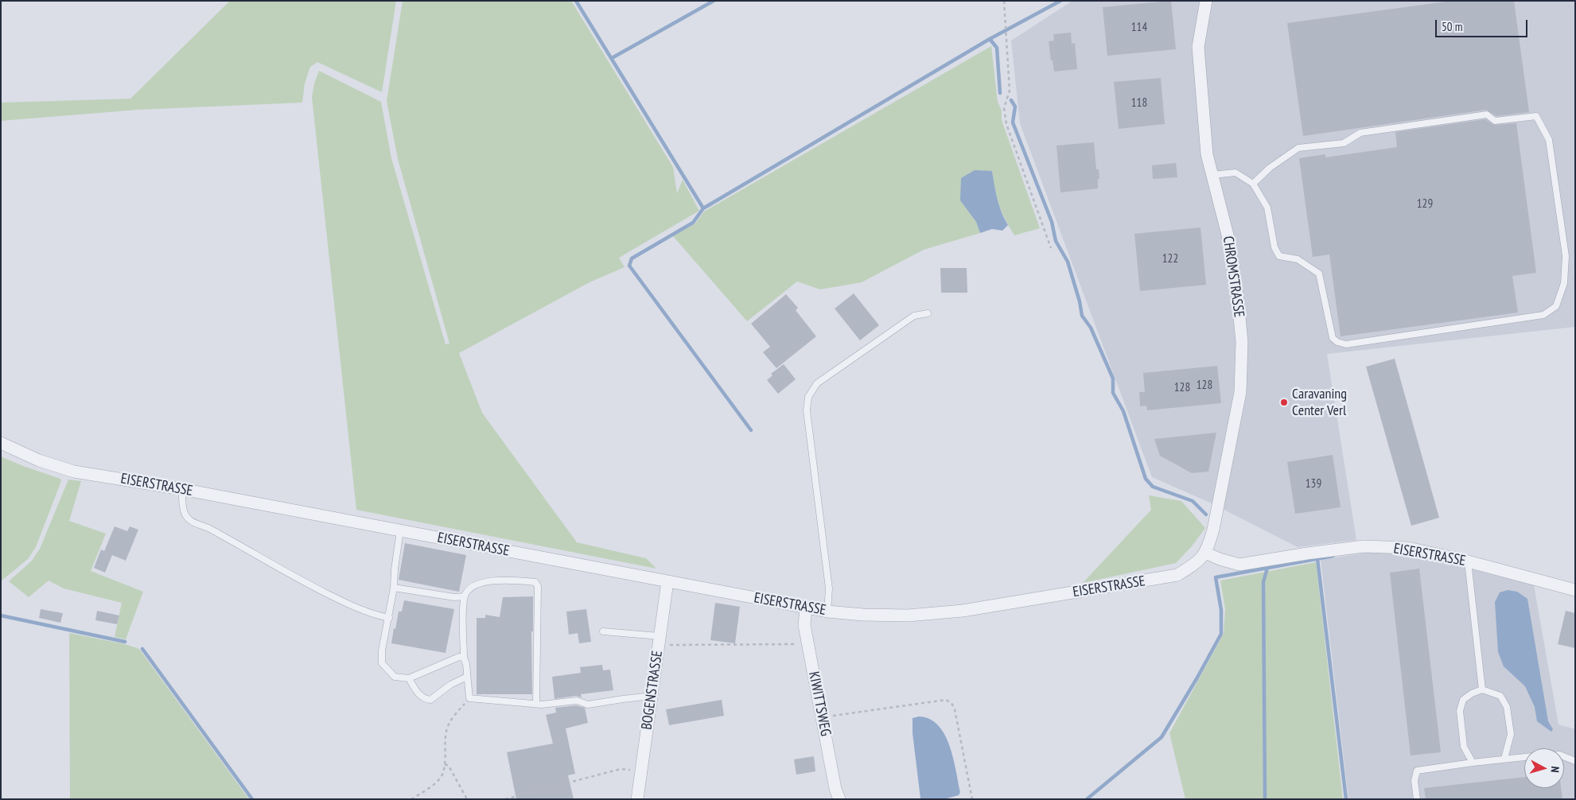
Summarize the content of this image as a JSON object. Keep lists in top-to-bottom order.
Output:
{
  "streets": {
    "street": [
      "CHROMSTRASSE",
      "EISERSTRASSE",
      "BOGENSTRASSE",
      "KIWITTSWEG"
    ]
  },
  "crossings": [
    ["CHROMSTRASSE", "EISERSTRASSE"],
    ["EISERSTRASSE", "BOGENSTRASSE"],
    ["EISERSTRASSE", "KIWITTSWEG"]
  ],
  "places": ["Caravaning Center Verl"],
  "house_numbers": [
    "114",
    "118",
    "129",
    "122",
    "128",
    "128",
    "139"
  ],
  "scale_bar": "50 m",
  "north": "right"
}
